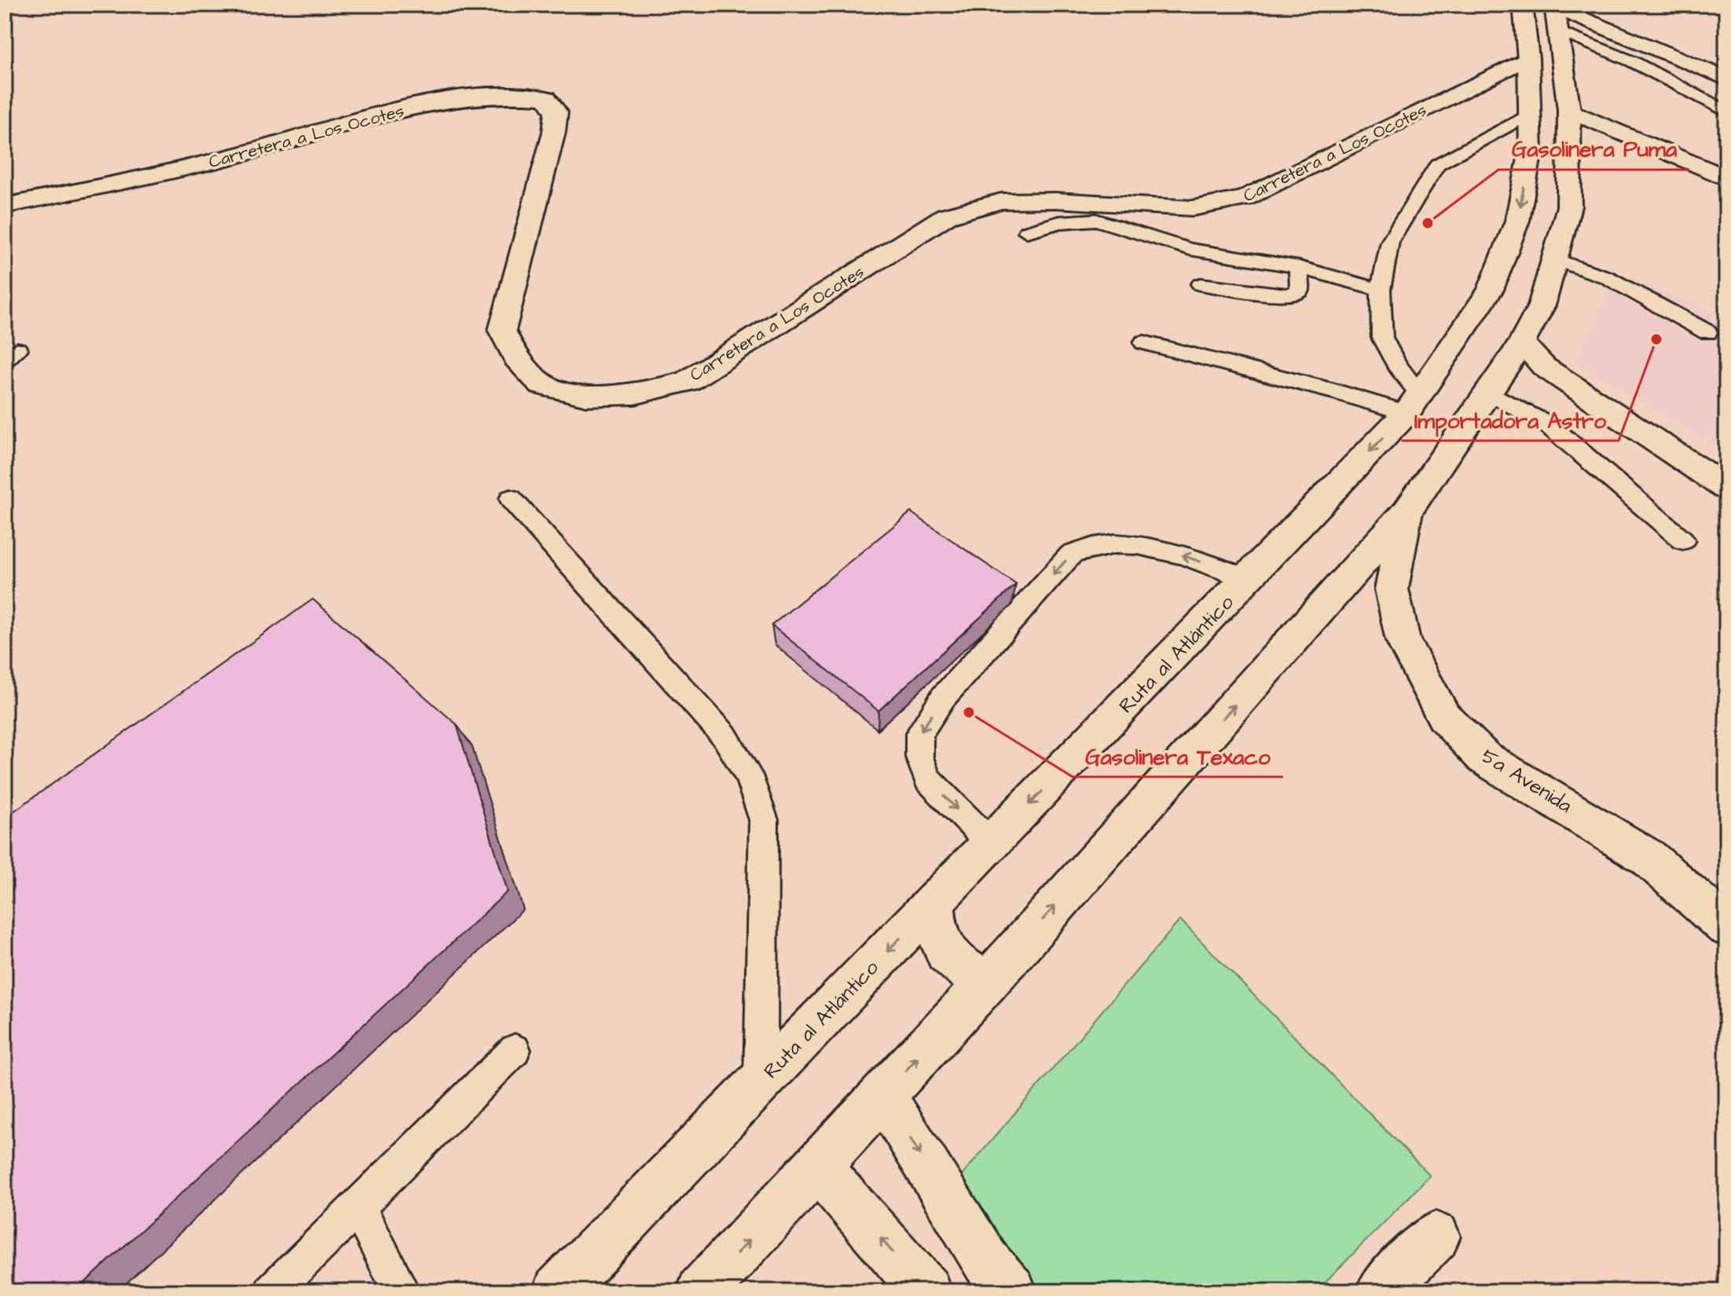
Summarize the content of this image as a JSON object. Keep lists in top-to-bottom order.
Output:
{
  "streets": {
    "main road": ["Carretera a Los Ocotes", "Ruta al Atlántico", "5a Avenida"]
  },
  "crossings": [
    ["Carretera a Los Ocotes", "Ruta al Atlántico"]
  ],
  "places": ["Gasolinera Puma", "Importadora Astro", "Gasolinera Texaco"]
}
